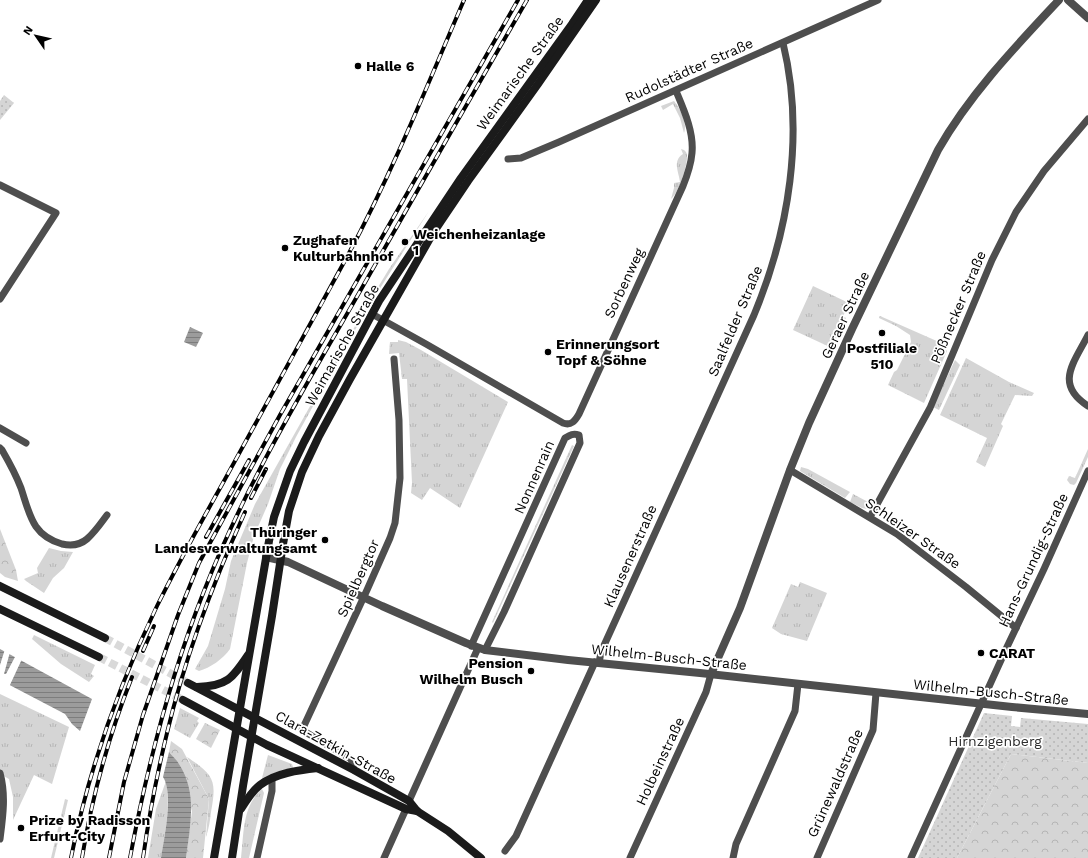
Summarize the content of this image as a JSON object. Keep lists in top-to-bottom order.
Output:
{
  "streets": {
    "main road": ["Weimarische Straße", "Clara-Zetkin-Straße"],
    "street": [
      "Rudolstädter Straße",
      "Sorbenweg",
      "Pößnecker Straße",
      "Geraer Straße",
      "Saalfelder Straße",
      "Nonnenrain",
      "Schleizer Straße",
      "Klausenerstraße",
      "Hans-Grundig-Straße",
      "Spielbergtor",
      "Wilhelm-Busch-Straße",
      "Holbeinstraße",
      "Grünewaldstraße"
    ]
  },
  "crossings": [
    ["Rudolstädter Straße", "Sorbenweg"],
    ["Rudolstädter Straße", "Saalfelder Straße"],
    ["Weimarische Straße", "Sorbenweg"],
    ["Weimarische Straße", "Wilhelm-Busch-Straße"],
    ["Weimarische Straße", "Clara-Zetkin-Straße"],
    ["Pößnecker Straße", "Schleizer Straße"],
    ["Geraer Straße", "Schleizer Straße"],
    ["Geraer Straße", "Wilhelm-Busch-Straße"],
    ["Geraer Straße", "Holbeinstraße"],
    ["Saalfelder Straße", "Klausenerstraße"],
    ["Nonnenrain", "Wilhelm-Busch-Straße"],
    ["Nonnenrain", "Clara-Zetkin-Straße"],
    ["Schleizer Straße", "Hans-Grundig-Straße"],
    ["Klausenerstraße", "Wilhelm-Busch-Straße"],
    ["Hans-Grundig-Straße", "Wilhelm-Busch-Straße"],
    ["Spielbergtor", "Wilhelm-Busch-Straße"],
    ["Spielbergtor", "Clara-Zetkin-Straße"],
    ["Wilhelm-Busch-Straße", "Holbeinstraße"],
    ["Wilhelm-Busch-Straße", "Grünewaldstraße"]
  ],
  "parks": ["Hirnzigenberg"],
  "places": [
    "Halle 6",
    "Weichenheizanlage 1",
    "Zughafen Kulturbahnhof",
    "Postfiliale 510",
    "Erinnerungsort Topf & Söhne",
    "Thüringer Landesverwaltungsamt",
    "CARAT",
    "Pension Wilhelm Busch",
    "Prize by Radisson Erfurt-City"
  ],
  "north": "top left"
}
